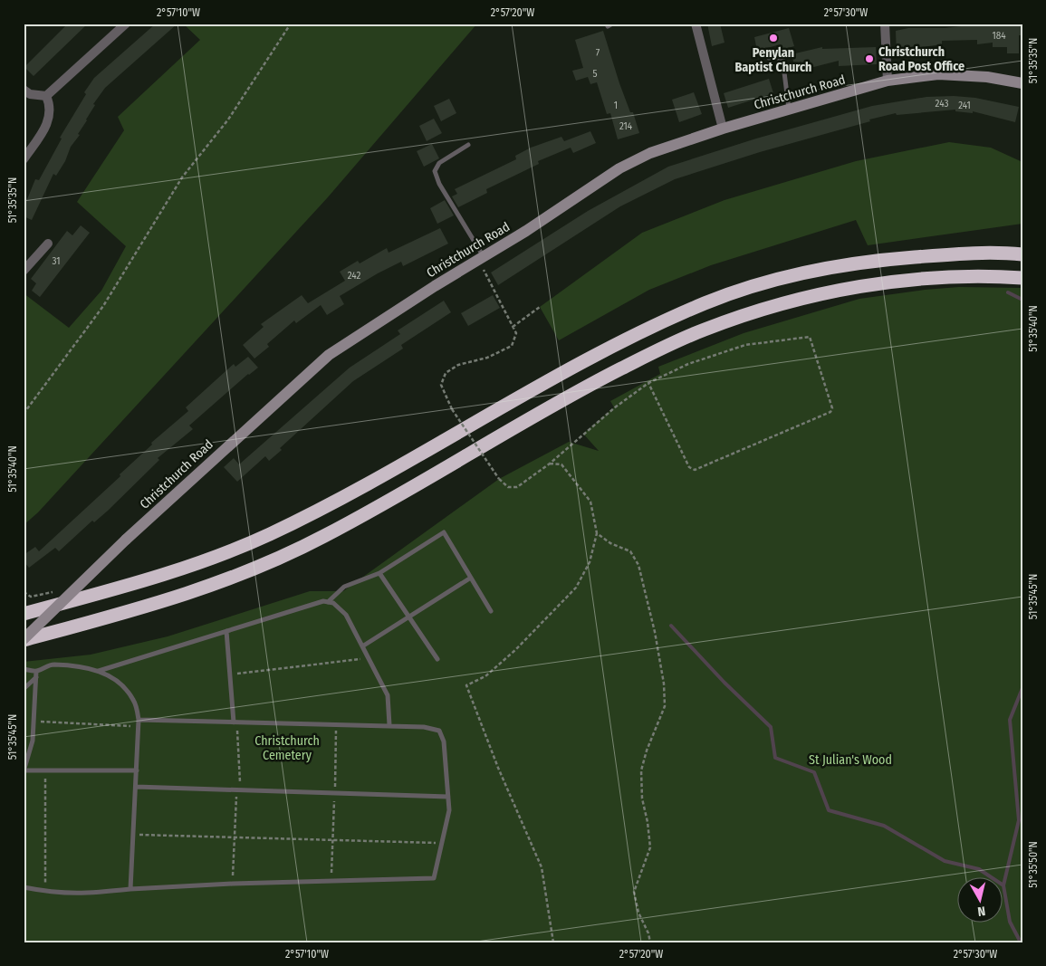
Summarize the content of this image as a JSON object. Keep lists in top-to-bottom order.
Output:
{
  "streets": {
    "street": ["Christchurch Road"]
  },
  "parks": ["Christchurch Cemetery", "St Julian's Wood"],
  "places": ["Penylan Baptist Church", "Christchurch Road Post Office"],
  "house_numbers": [
    "184",
    "7",
    "5",
    "243",
    "1",
    "241",
    "214",
    "31",
    "242"
  ],
  "north": "bottom",
  "coordinates": [
    "2°57'10\"W",
    "2°57'20\"W",
    "2°57'30\"W",
    "51°35'35\"N",
    "51°35'40\"N",
    "51°35'45\"N",
    "51°35'50\"N"
  ]
}
